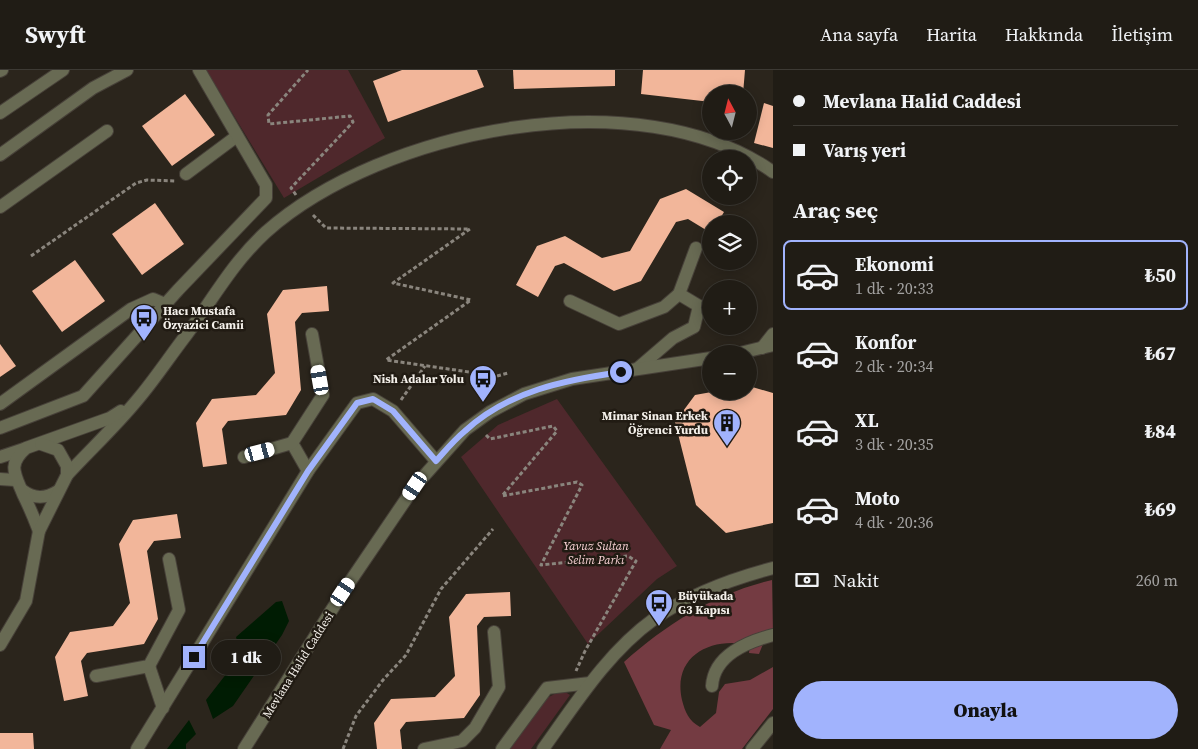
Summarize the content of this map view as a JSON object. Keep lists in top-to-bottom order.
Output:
{
  "streets": {
    "street": ["Mevlana Halid Caddesi"]
  },
  "parks": ["Yavuz Sultan Selim Parkı"],
  "places": {
    "bus stop": ["Hacı Mustafa Özyazici Camii", "Nish Adalar Yolu", "Büyükada G3 Kapısı"],
    "building": ["Mimar Sinan Erkek Öğrenci Yurdu"]
  },
  "north": "top",
  "page": {
    "header": "Swyft",
    "nav": [
      "Ana sayfa",
      "Harita",
      "Hakkında",
      "İletişim"
    ],
    "banner": ["Mevlana Halid Caddesi", "Varış yeri"],
    "map_buttons": ["+", "−"],
    "heading": "Araç seç",
    "list": [
      {
        "name": "Ekonomi",
        "note": "1 dk · 20:33",
        "value": "₺50"
      },
      {
        "name": "Konfor",
        "note": "2 dk · 20:34",
        "value": "₺67"
      },
      {
        "name": "XL",
        "note": "3 dk · 20:35",
        "value": "₺84"
      },
      {
        "name": "Moto",
        "note": "4 dk · 20:36",
        "value": "₺69"
      }
    ],
    "pay": ["Nakit", "260 m"],
    "bubble": "1 dk",
    "buttons": "Onayla"
  }
}
